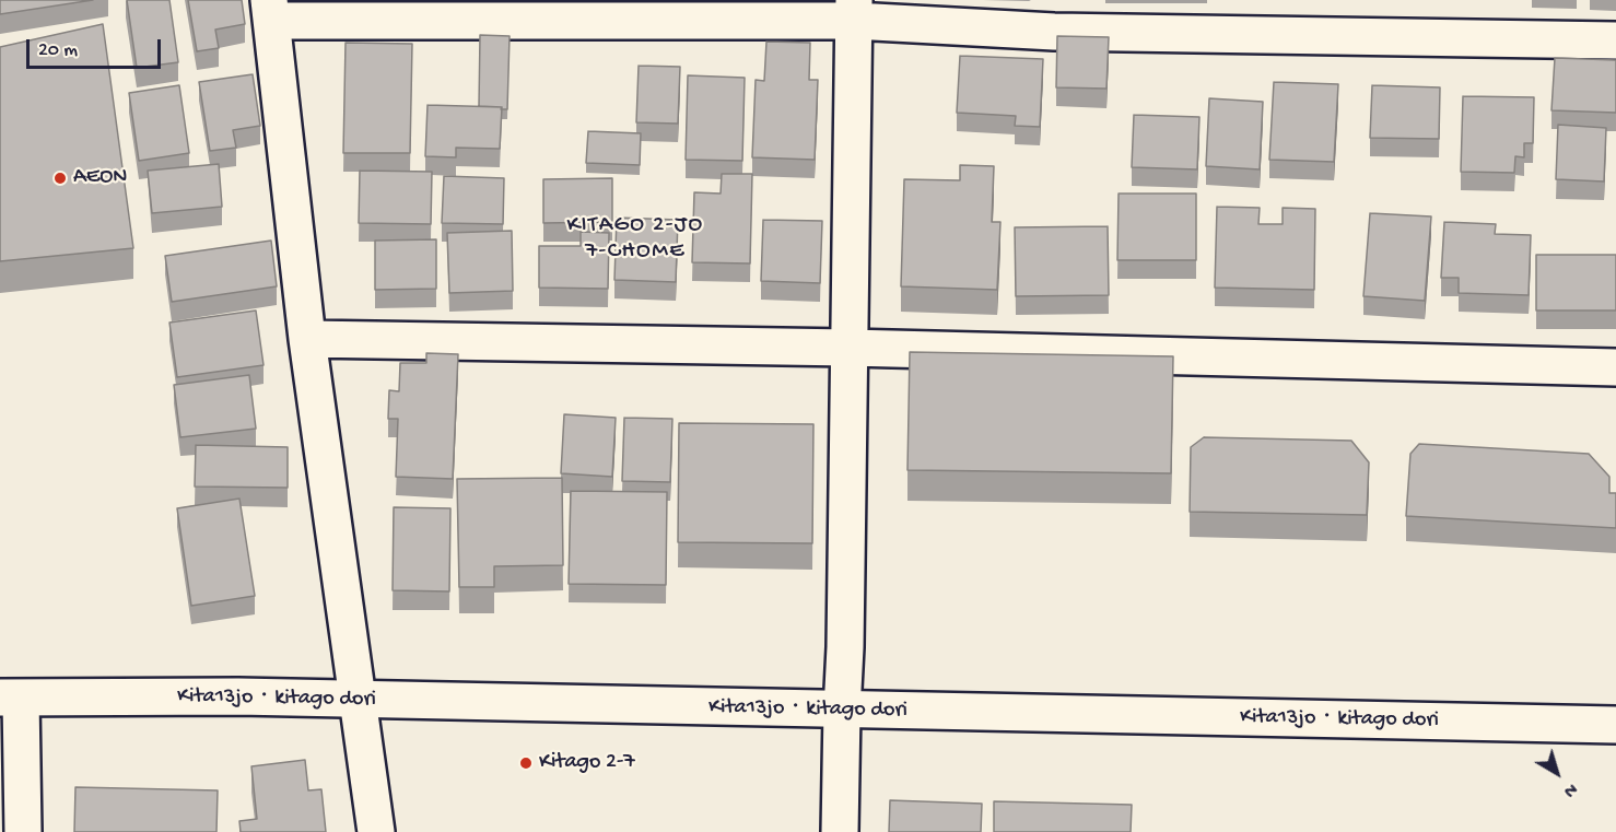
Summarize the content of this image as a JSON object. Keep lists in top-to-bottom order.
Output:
{
  "streets": {
    "street": ["Kita13jo・kitago dori"]
  },
  "districts": ["KITAGO 2-JO 7-CHOME"],
  "places": ["AEON", "Kitago 2-7"],
  "scale_bar": "20 m",
  "north": "bottom right"
}
